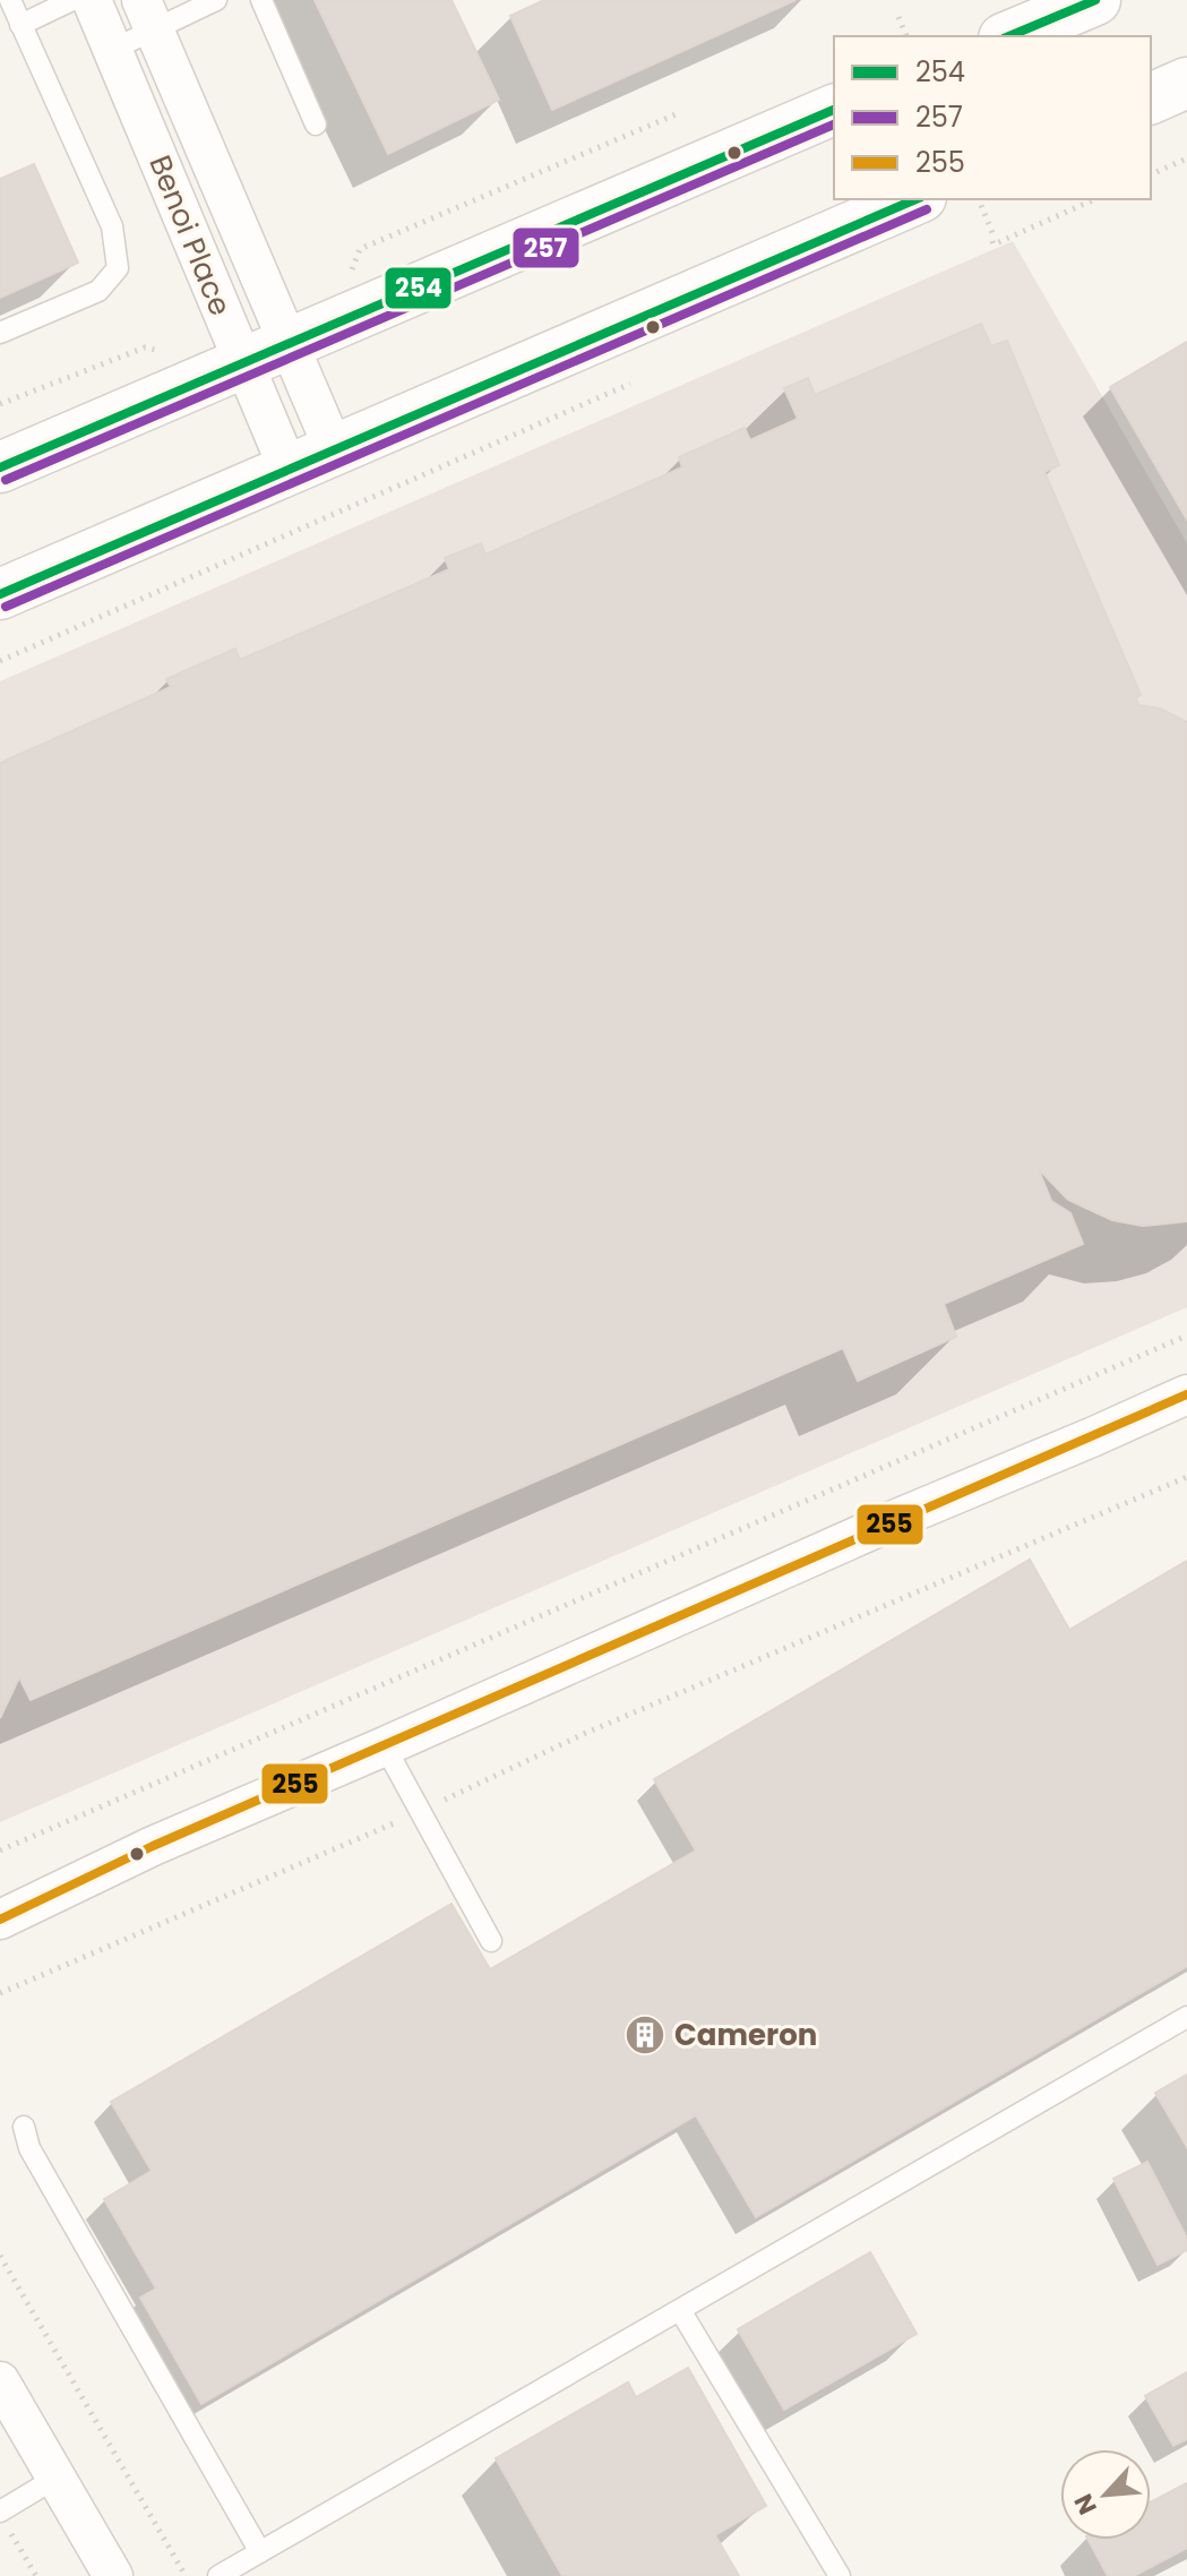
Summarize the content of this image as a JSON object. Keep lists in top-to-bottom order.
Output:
{
  "streets": {
    "street": ["Benoi Place"]
  },
  "places": {
    "building": ["Cameron"]
  },
  "lines": ["transit line 254", "transit line 257", "transit line 255"],
  "legend": ["254", "257", "255"],
  "north": "bottom left"
}
